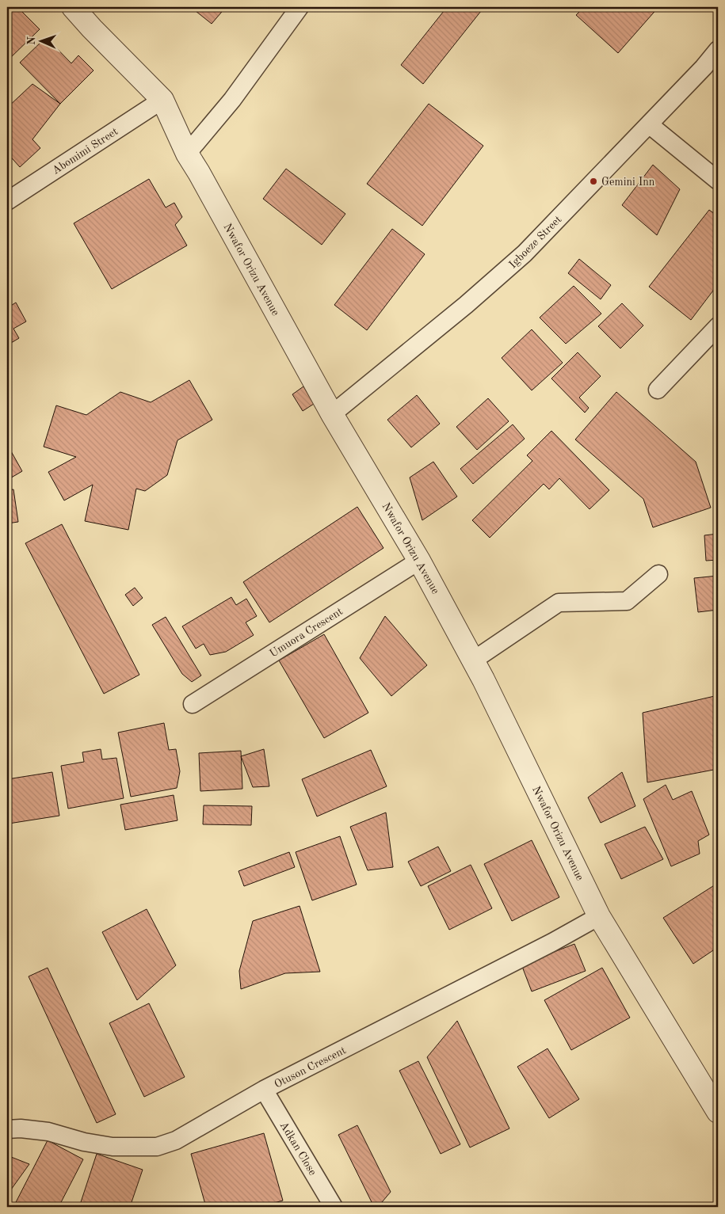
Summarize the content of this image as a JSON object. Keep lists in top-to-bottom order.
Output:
{
  "streets": {
    "street": [
      "Abomimi Street",
      "Igboeze Street",
      "Nwafor Orizu Avenue",
      "Umuora Crescent",
      "Otuson Crescent",
      "Adkan Close"
    ]
  },
  "crossings": [
    ["Abomimi Street", "Nwafor Orizu Avenue"],
    ["Igboeze Street", "Nwafor Orizu Avenue"],
    ["Nwafor Orizu Avenue", "Umuora Crescent"],
    ["Nwafor Orizu Avenue", "Otuson Crescent"],
    ["Otuson Crescent", "Adkan Close"]
  ],
  "places": ["Gemini Inn"],
  "north": "left"
}
